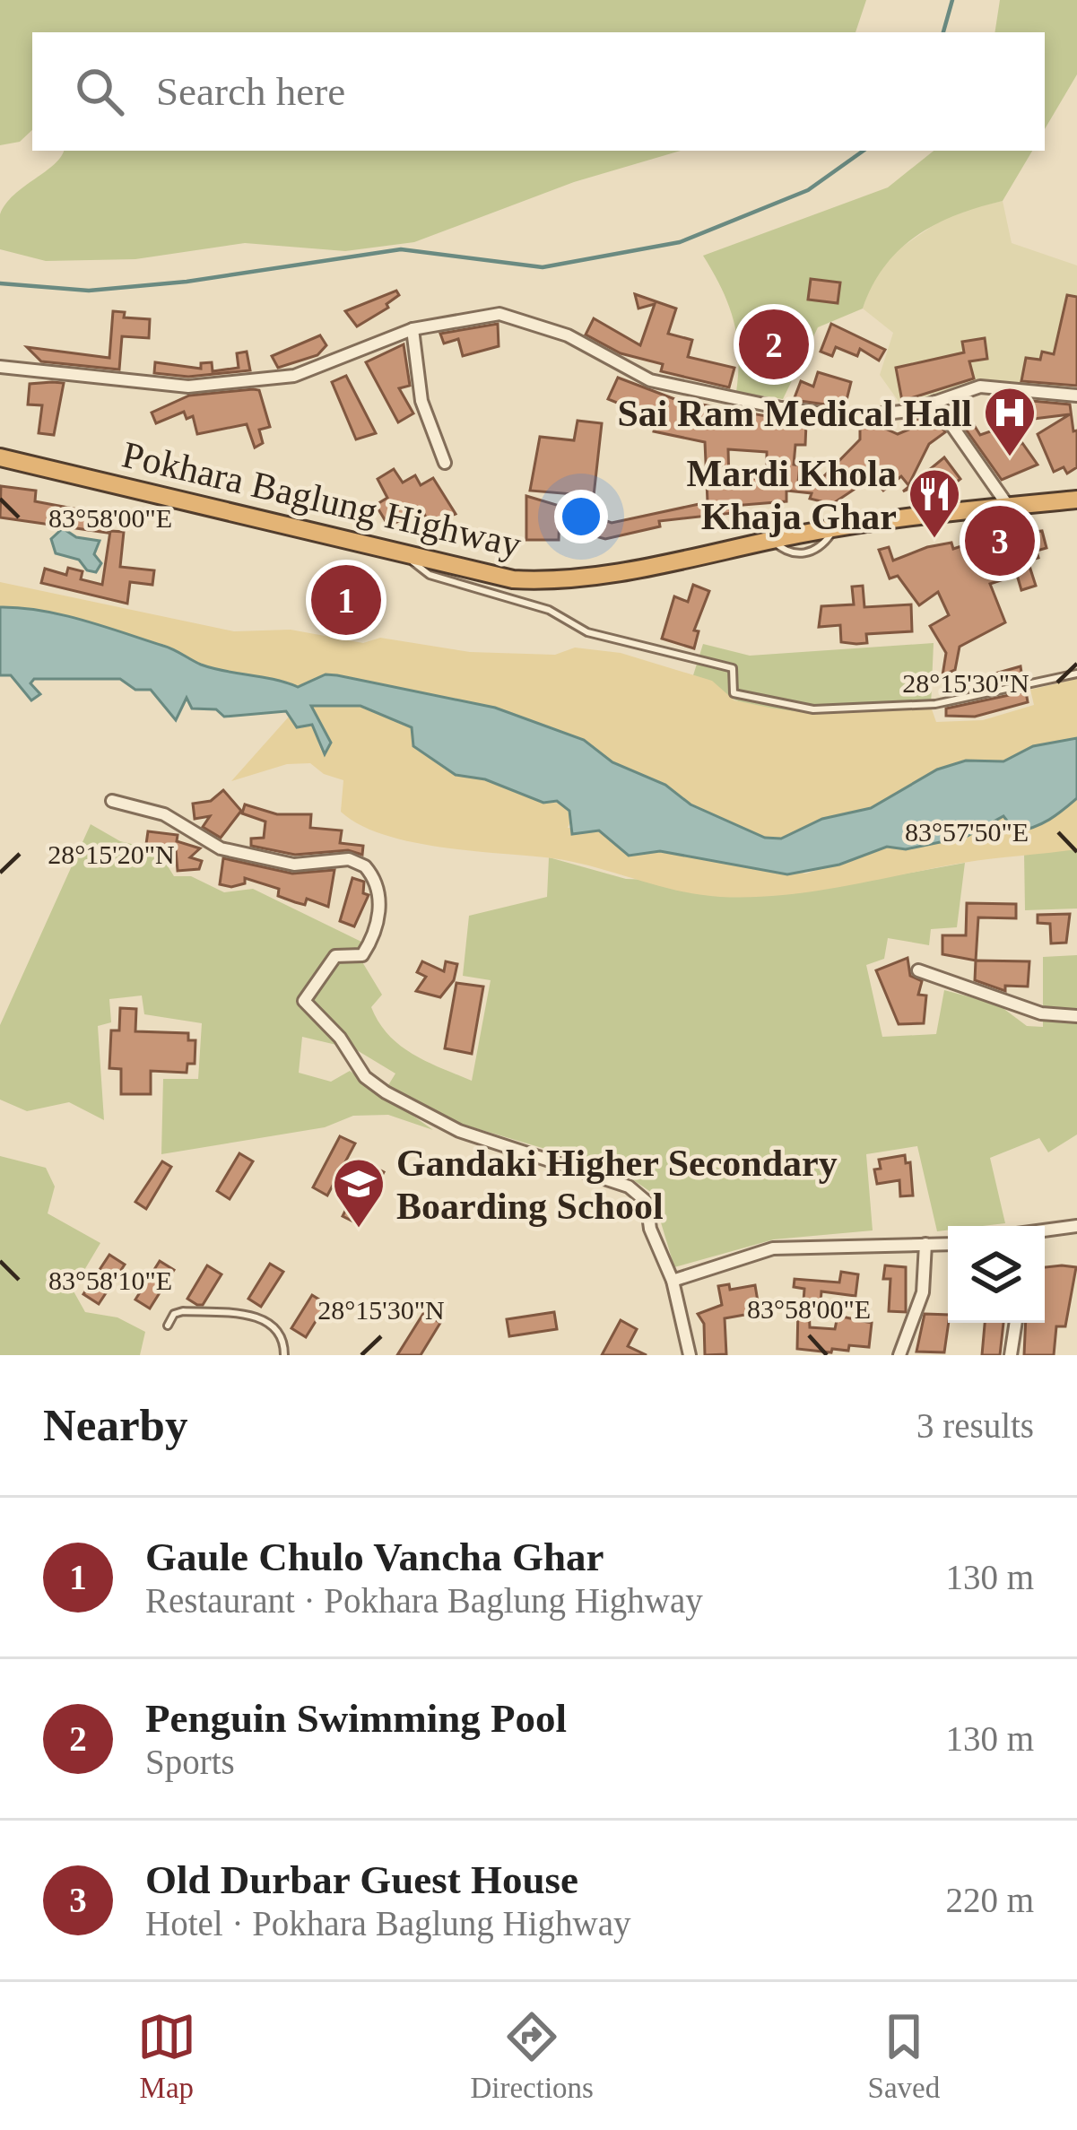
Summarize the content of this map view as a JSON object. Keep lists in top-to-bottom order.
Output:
{
  "streets": {
    "highway": ["Pokhara Baglung Highway"]
  },
  "places": {
    "hospital": ["Sai Ram Medical Hall"],
    "restaurant": ["Mardi Khola Khaja Ghar"],
    "school or university": ["Gandaki Higher Secondary Boarding School"]
  },
  "page": {
    "search": "Search here",
    "pins": ["2", "3", "1"],
    "heading": ["Nearby", "3 results"],
    "list": [
      {
        "mark": "1",
        "name": "Gaule Chulo Vancha Ghar",
        "note": "Restaurant · Pokhara Baglung Highway",
        "value": "130 m"
      },
      {
        "mark": "2",
        "name": "Penguin Swimming Pool",
        "note": "Sports",
        "value": "130 m"
      },
      {
        "mark": "3",
        "name": "Old Durbar Guest House",
        "note": "Hotel · Pokhara Baglung Highway",
        "value": "220 m"
      }
    ],
    "nav": ["Map", "Directions", "Saved"]
  },
  "coordinates": [
    "83°58'00\"E",
    "28°15'30\"N",
    "83°57'50\"E",
    "28°15'20\"N",
    "83°58'10\"E"
  ]
}
